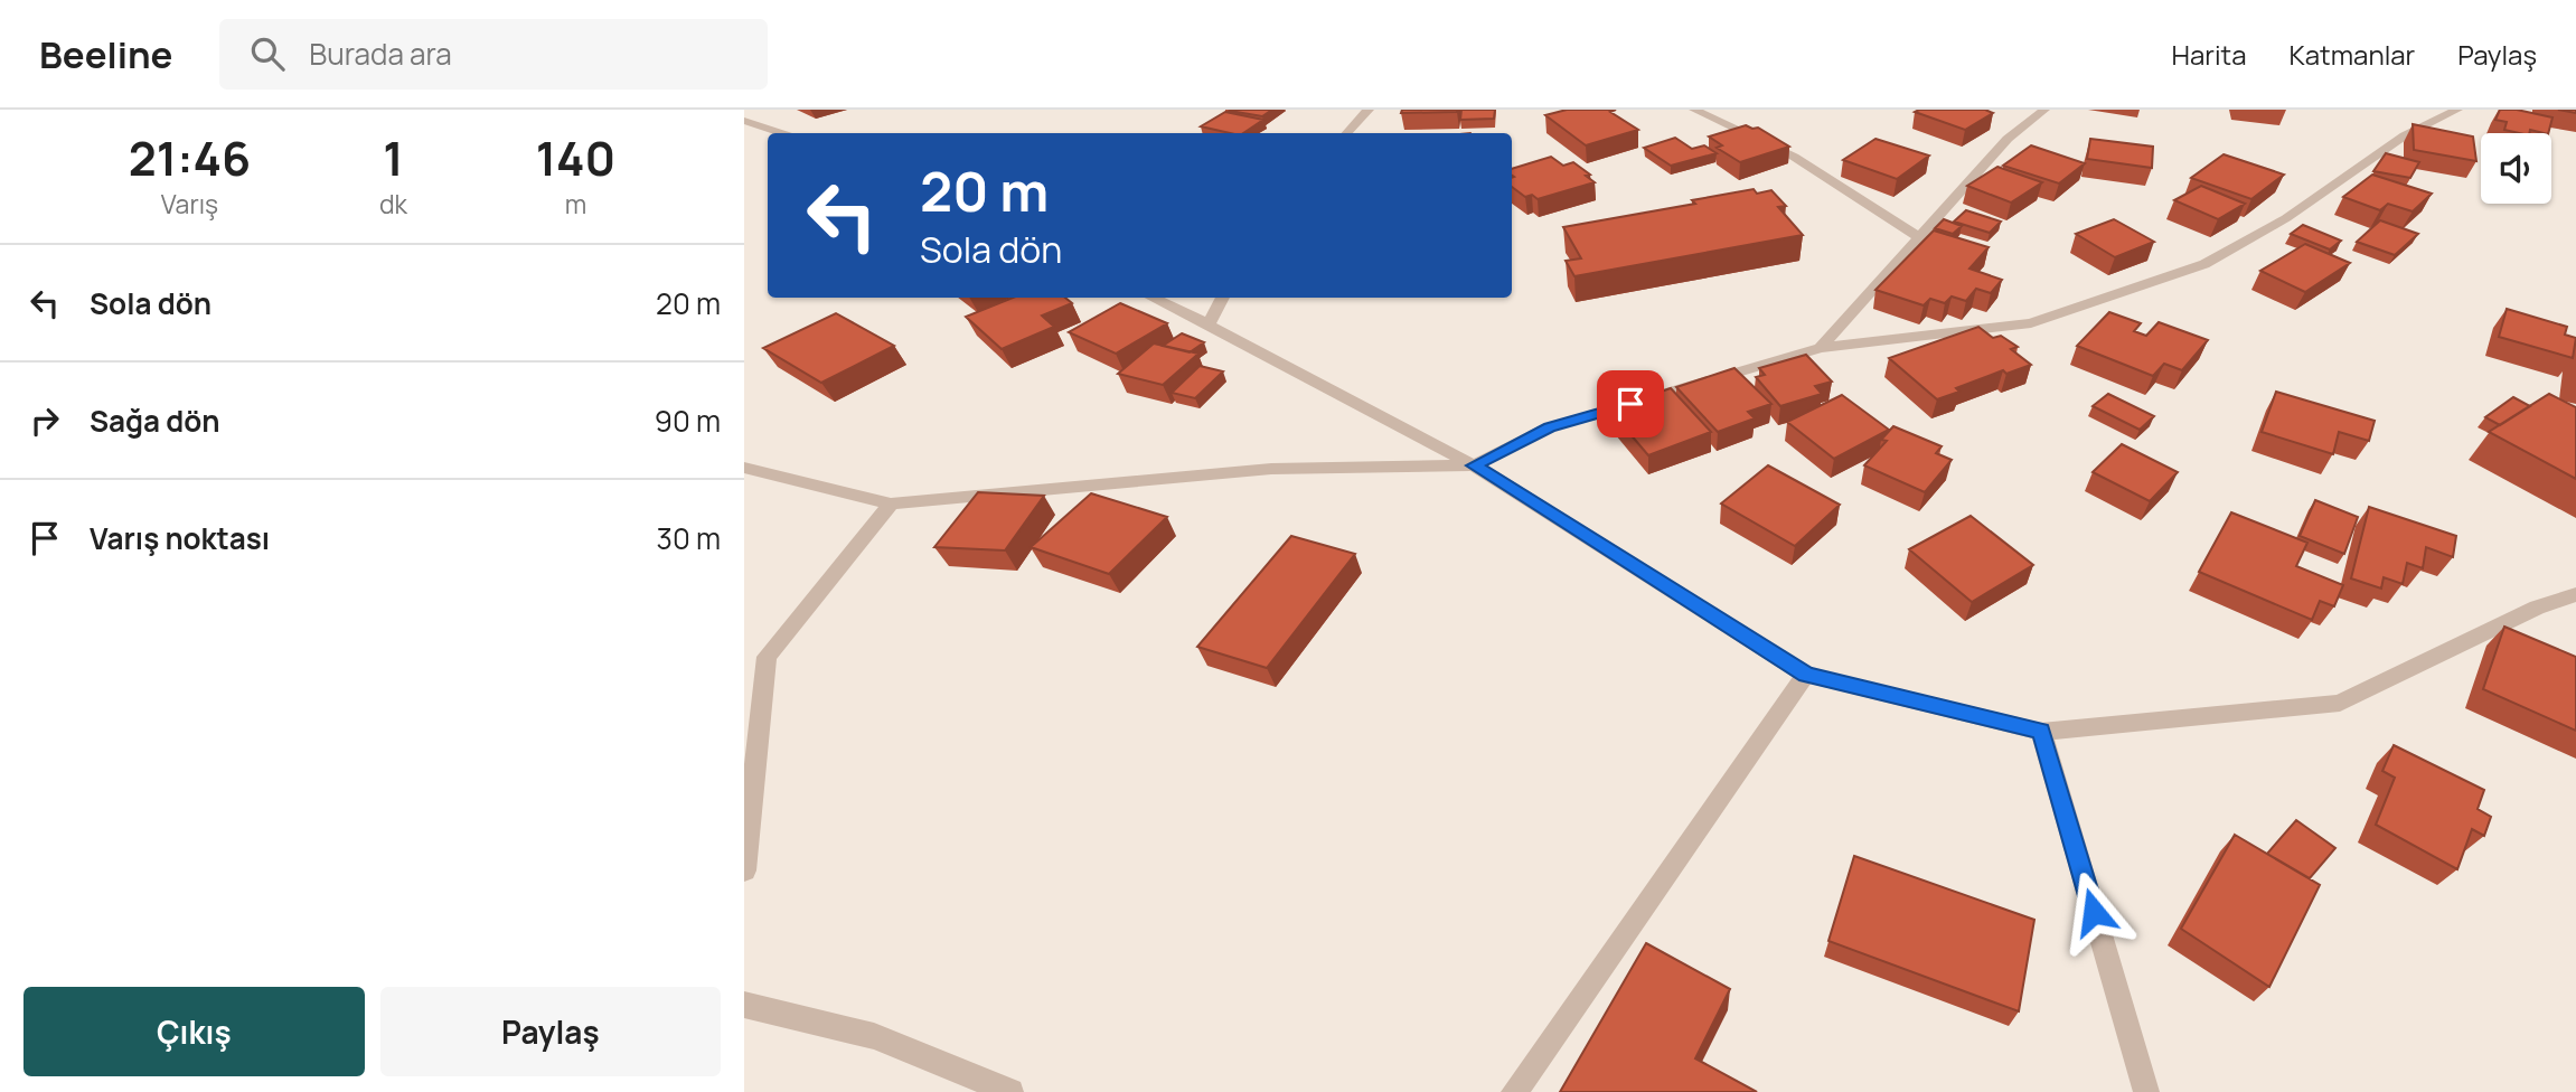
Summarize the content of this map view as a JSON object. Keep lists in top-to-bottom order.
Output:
{
  "page": {
    "header": "Beeline",
    "search": "Burada ara",
    "nav": ["Harita", "Katmanlar", "Paylaş"],
    "eta": [
      "21:46",
      "Varış",
      "1",
      "dk",
      "140",
      "m"
    ],
    "turn": ["20 m", "Sola dön"],
    "list": [
      {
        "name": "Sola dön",
        "value": "20 m"
      },
      {
        "name": "Sağa dön",
        "value": "90 m"
      },
      {
        "name": "Varış noktası",
        "value": "30 m"
      }
    ],
    "buttons": ["Çıkış", "Paylaş"]
  }
}
